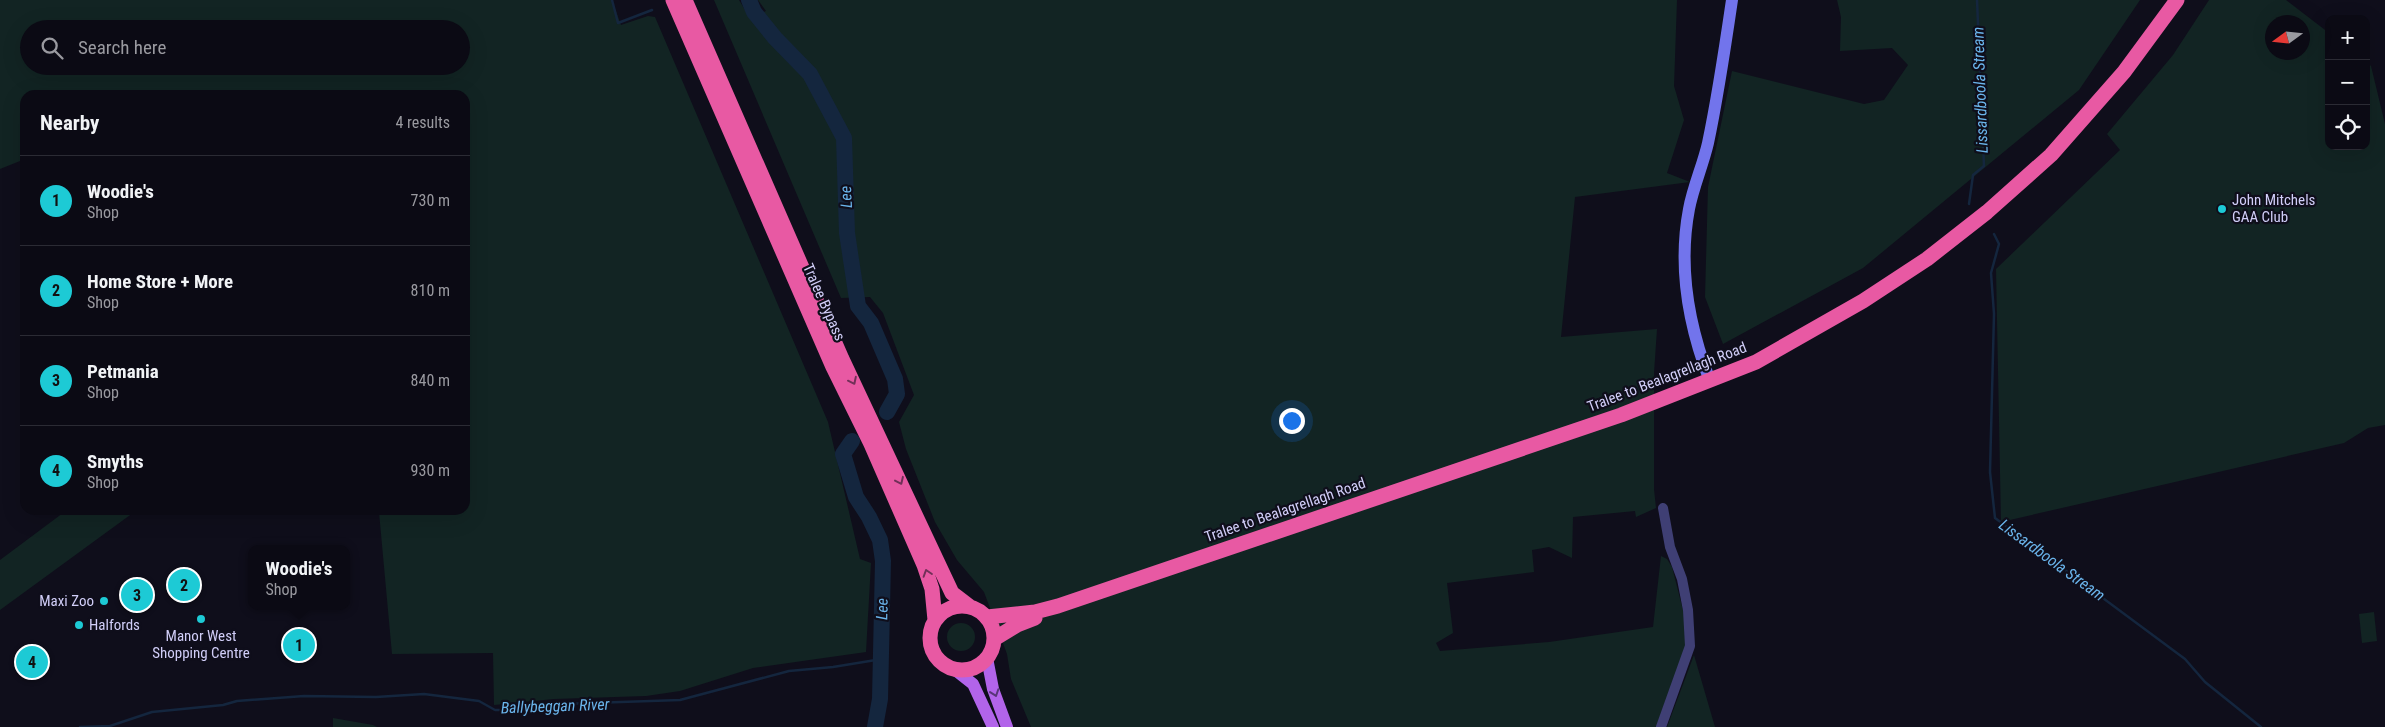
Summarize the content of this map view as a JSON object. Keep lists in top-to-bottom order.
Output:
{
  "streets": {
    "highway": ["Tralee Bypass", "Tralee to Bealagrellagh Road"]
  },
  "crossings": [
    ["Tralee Bypass", "Tralee to Bealagrellagh Road"]
  ],
  "water": ["Lissardboola Stream", "Lee", "Ballybeggan River"],
  "places": [
    "John Mitchels GAA Club",
    "Maxi Zoo",
    "Manor West Shopping Centre",
    "Halfords"
  ],
  "north": "left",
  "page": {
    "map_buttons": ["+", "−"],
    "search": "Search here",
    "heading": ["Nearby", "4 results"],
    "list": [
      {
        "mark": "1",
        "name": "Woodie's",
        "note": "Shop",
        "value": "730 m"
      },
      {
        "mark": "2",
        "name": "Home Store + More",
        "note": "Shop",
        "value": "810 m"
      },
      {
        "mark": "3",
        "name": "Petmania",
        "note": "Shop",
        "value": "840 m"
      },
      {
        "mark": "4",
        "name": "Smyths",
        "note": "Shop",
        "value": "930 m"
      }
    ],
    "popup": ["Woodie's", "Shop"],
    "pins": [
      "2",
      "3",
      "1",
      "4"
    ]
  }
}
